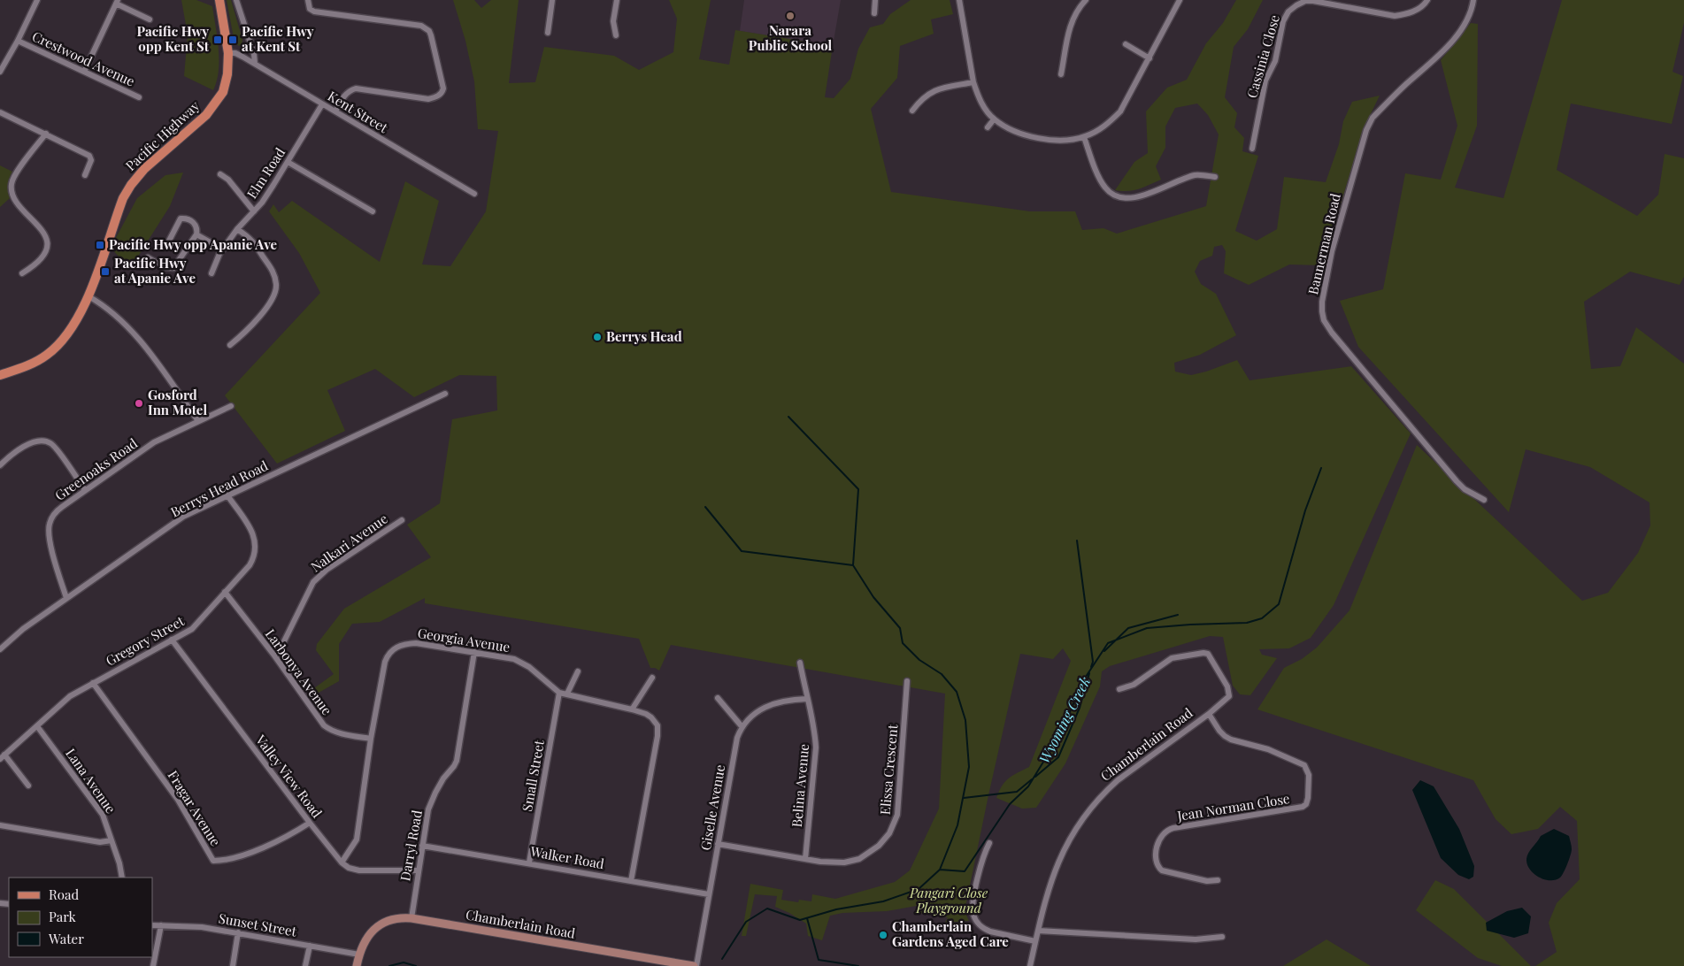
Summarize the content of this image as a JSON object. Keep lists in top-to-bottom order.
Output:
{
  "streets": {
    "main road": ["Pacific Highway"],
    "street": [
      "Cassinia Close",
      "Crestwood Avenue",
      "Kent Street",
      "Elm Road",
      "Bannerman Road",
      "Greenoaks Road",
      "Berrys Head Road",
      "Nalkari Avenue",
      "Georgia Avenue",
      "Gregory Street",
      "Larbonya Avenue",
      "Chamberlain Road",
      "Elissa Crescent",
      "Small Street",
      "Valley View Road",
      "Lana Avenue",
      "Belina Avenue",
      "Giselle Avenue",
      "Jean Norman Close",
      "Fragar Avenue",
      "Darryl Road",
      "Walker Road",
      "Sunset Street"
    ]
  },
  "crossings": [
    ["Kent Street", "Pacific Highway"],
    ["Kent Street", "Elm Road"],
    ["Greenoaks Road", "Berrys Head Road"],
    ["Berrys Head Road", "Gregory Street"],
    ["Nalkari Avenue", "Larbonya Avenue"],
    ["Georgia Avenue", "Larbonya Avenue"],
    ["Georgia Avenue", "Small Street"],
    ["Georgia Avenue", "Valley View Road"],
    ["Georgia Avenue", "Darryl Road"],
    ["Gregory Street", "Larbonya Avenue"],
    ["Gregory Street", "Valley View Road"],
    ["Gregory Street", "Lana Avenue"],
    ["Gregory Street", "Fragar Avenue"],
    ["Chamberlain Road", "Giselle Avenue"],
    ["Chamberlain Road", "Jean Norman Close"],
    ["Chamberlain Road", "Darryl Road"],
    ["Chamberlain Road", "Sunset Street"],
    ["Elissa Crescent", "Belina Avenue"],
    ["Elissa Crescent", "Giselle Avenue"],
    ["Small Street", "Walker Road"],
    ["Valley View Road", "Fragar Avenue"],
    ["Valley View Road", "Darryl Road"],
    ["Giselle Avenue", "Walker Road"],
    ["Darryl Road", "Walker Road"]
  ],
  "water": ["Wyoming Creek"],
  "parks": ["Pangari Close Playground"],
  "places": {
    "other": [
      "Narara Public School",
      "Berrys Head",
      "Gosford Inn Motel",
      "Chamberlain Gardens Aged Care"
    ],
    "transit": [
      "Pacific Hwy opp Kent St",
      "Pacific Hwy at Kent St",
      "Pacific Hwy opp Apanie Ave",
      "Pacific Hwy at Apanie Ave"
    ]
  },
  "legend": ["Road", "Park", "Water"]
}
